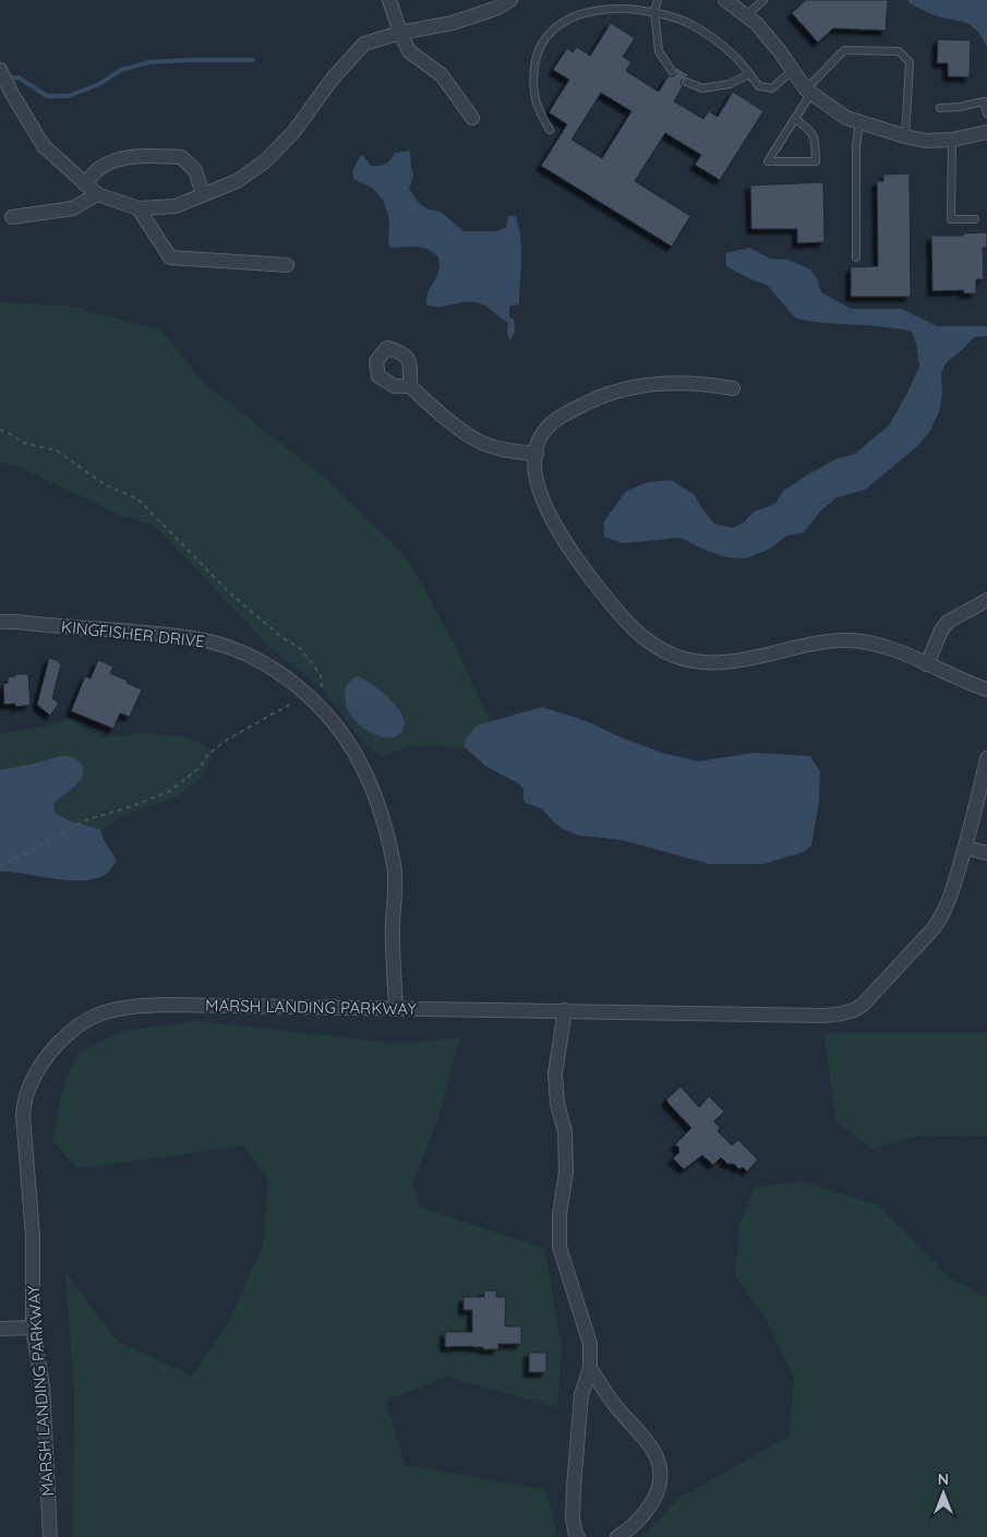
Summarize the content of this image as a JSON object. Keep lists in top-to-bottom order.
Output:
{
  "streets": {
    "street": ["KINGFISHER DRIVE", "MARSH LANDING PARKWAY"]
  },
  "crossings": [
    ["KINGFISHER DRIVE", "MARSH LANDING PARKWAY"]
  ],
  "north": "top"
}
